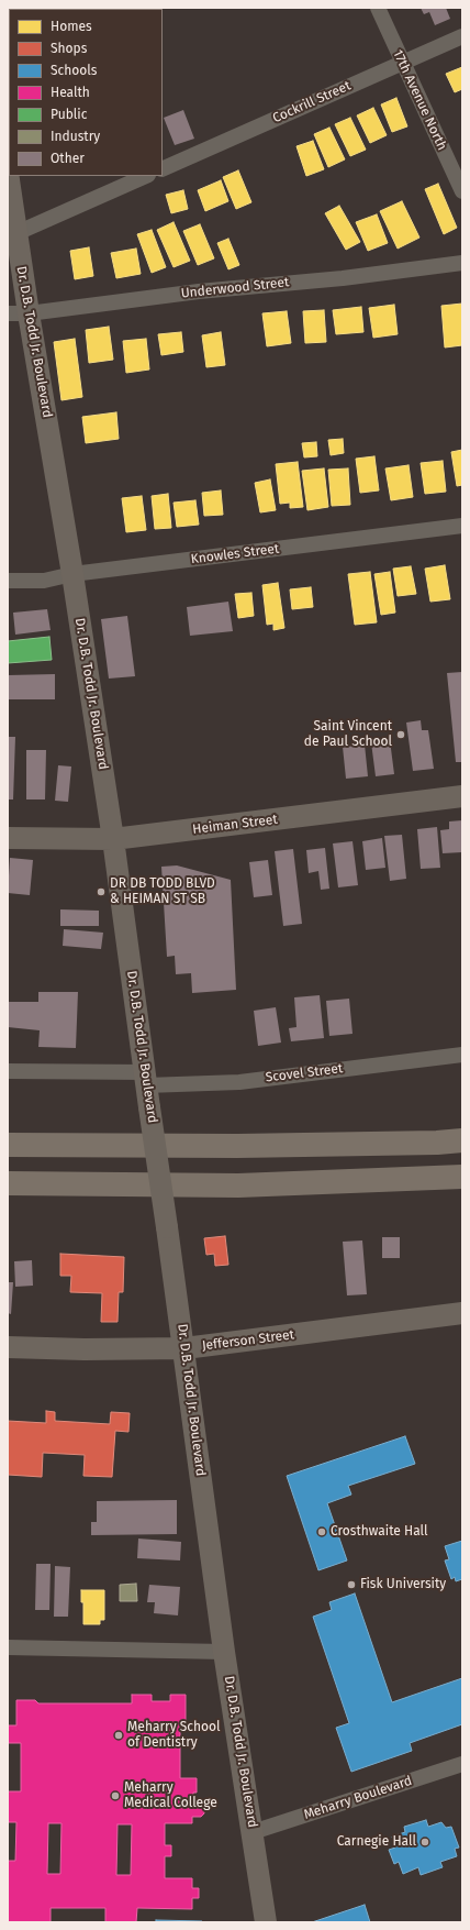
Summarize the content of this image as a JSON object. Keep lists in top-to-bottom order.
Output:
{
  "streets": {
    "main road": ["Dr. D.B. Todd Jr. Boulevard", "Heiman Street", "Jefferson Street"],
    "street": [
      "17th Avenue North",
      "Cockrill Street",
      "Underwood Street",
      "Knowles Street",
      "Scovel Street",
      "Meharry Boulevard"
    ]
  },
  "crossings": [
    ["17th Avenue North", "Cockrill Street"],
    ["Underwood Street", "Dr. D.B. Todd Jr. Boulevard"],
    ["Dr. D.B. Todd Jr. Boulevard", "Knowles Street"],
    ["Dr. D.B. Todd Jr. Boulevard", "Heiman Street"],
    ["Dr. D.B. Todd Jr. Boulevard", "Scovel Street"],
    ["Dr. D.B. Todd Jr. Boulevard", "Jefferson Street"],
    ["Dr. D.B. Todd Jr. Boulevard", "Meharry Boulevard"]
  ],
  "places": [
    "Saint Vincent de Paul School",
    "DR DB TODD BLVD & HEIMAN ST SB",
    "Crosthwaite Hall",
    "Fisk University",
    "Meharry School of Dentistry",
    "Meharry Medical College",
    "Carnegie Hall"
  ],
  "legend": [
    "Homes",
    "Shops",
    "Schools",
    "Health",
    "Public",
    "Industry",
    "Other"
  ]
}
